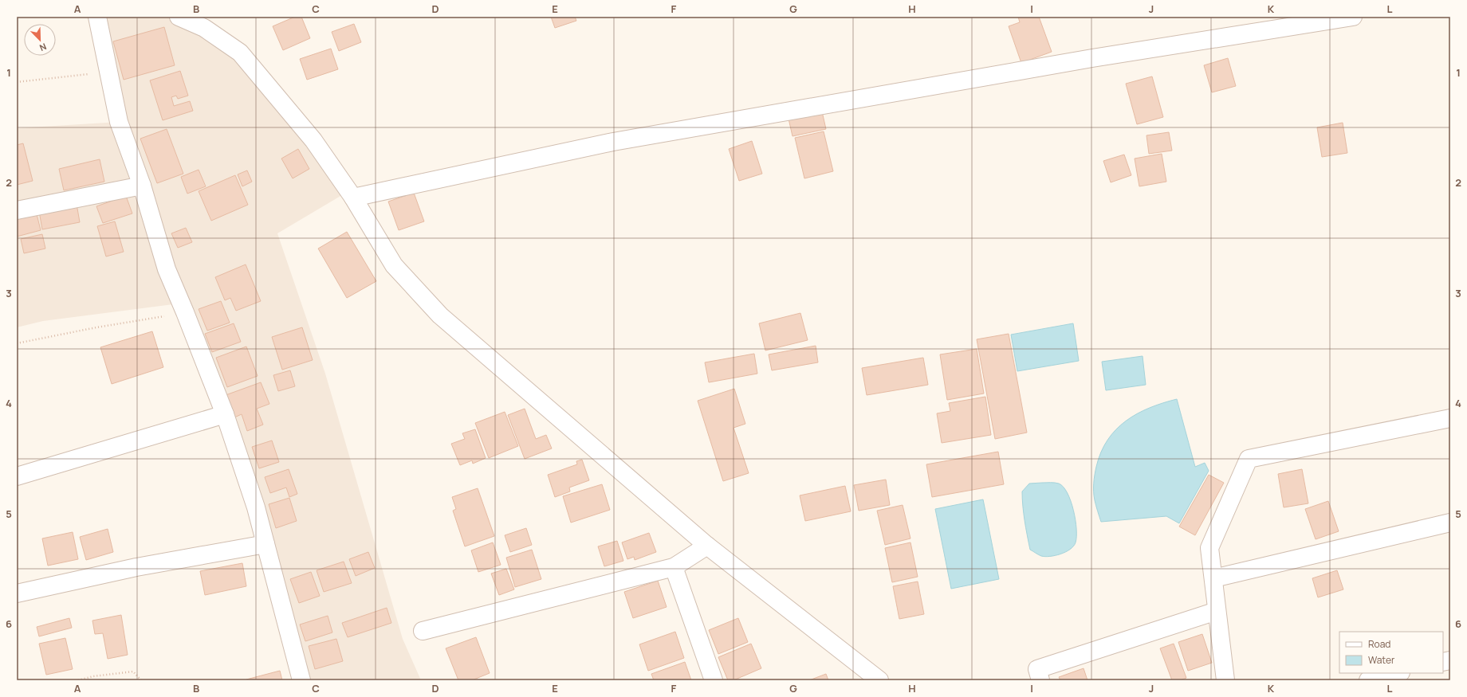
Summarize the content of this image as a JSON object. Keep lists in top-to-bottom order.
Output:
{
  "legend": ["Road", "Water"],
  "north": "bottom right",
  "grid": {
    "columns": [
      "A",
      "B",
      "C",
      "D",
      "E",
      "F",
      "G",
      "H",
      "I",
      "J",
      "K",
      "L"
    ],
    "rows": [
      "1",
      "2",
      "3",
      "4",
      "5",
      "6"
    ]
  }
}
